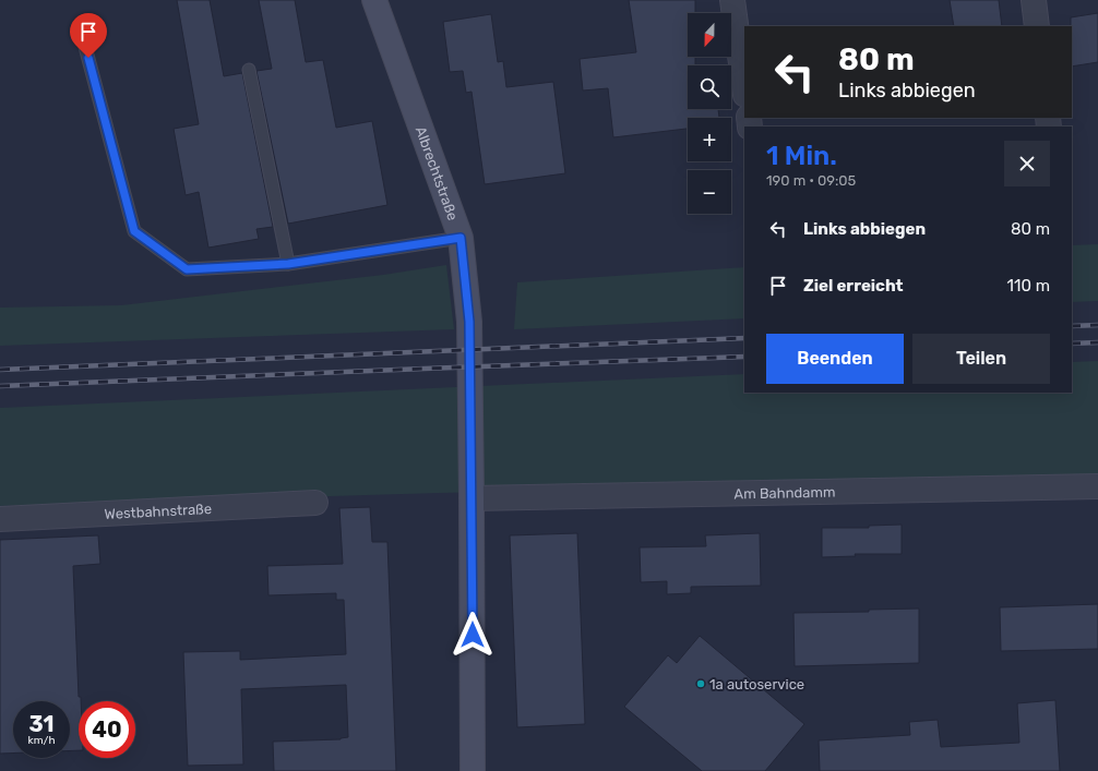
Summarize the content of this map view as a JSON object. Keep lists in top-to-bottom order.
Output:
{
  "streets": {
    "street": ["Albrechtstraße", "Am Bahndamm", "Westbahnstraße"]
  },
  "crossings": [
    ["Albrechtstraße", "Am Bahndamm"]
  ],
  "places": ["1a autoservice"],
  "north": "bottom",
  "page": {
    "map_buttons": ["+", "−"],
    "turn": ["80 m", "Links abbiegen"],
    "heading": ["1 Min.", "190 m · 09:05"],
    "list": [
      {
        "name": "Links abbiegen",
        "value": "80 m"
      },
      {
        "name": "Ziel erreicht",
        "value": "110 m"
      }
    ],
    "buttons": ["Beenden", "Teilen"],
    "speed": "31 km/h",
    "limit": "40"
  }
}
